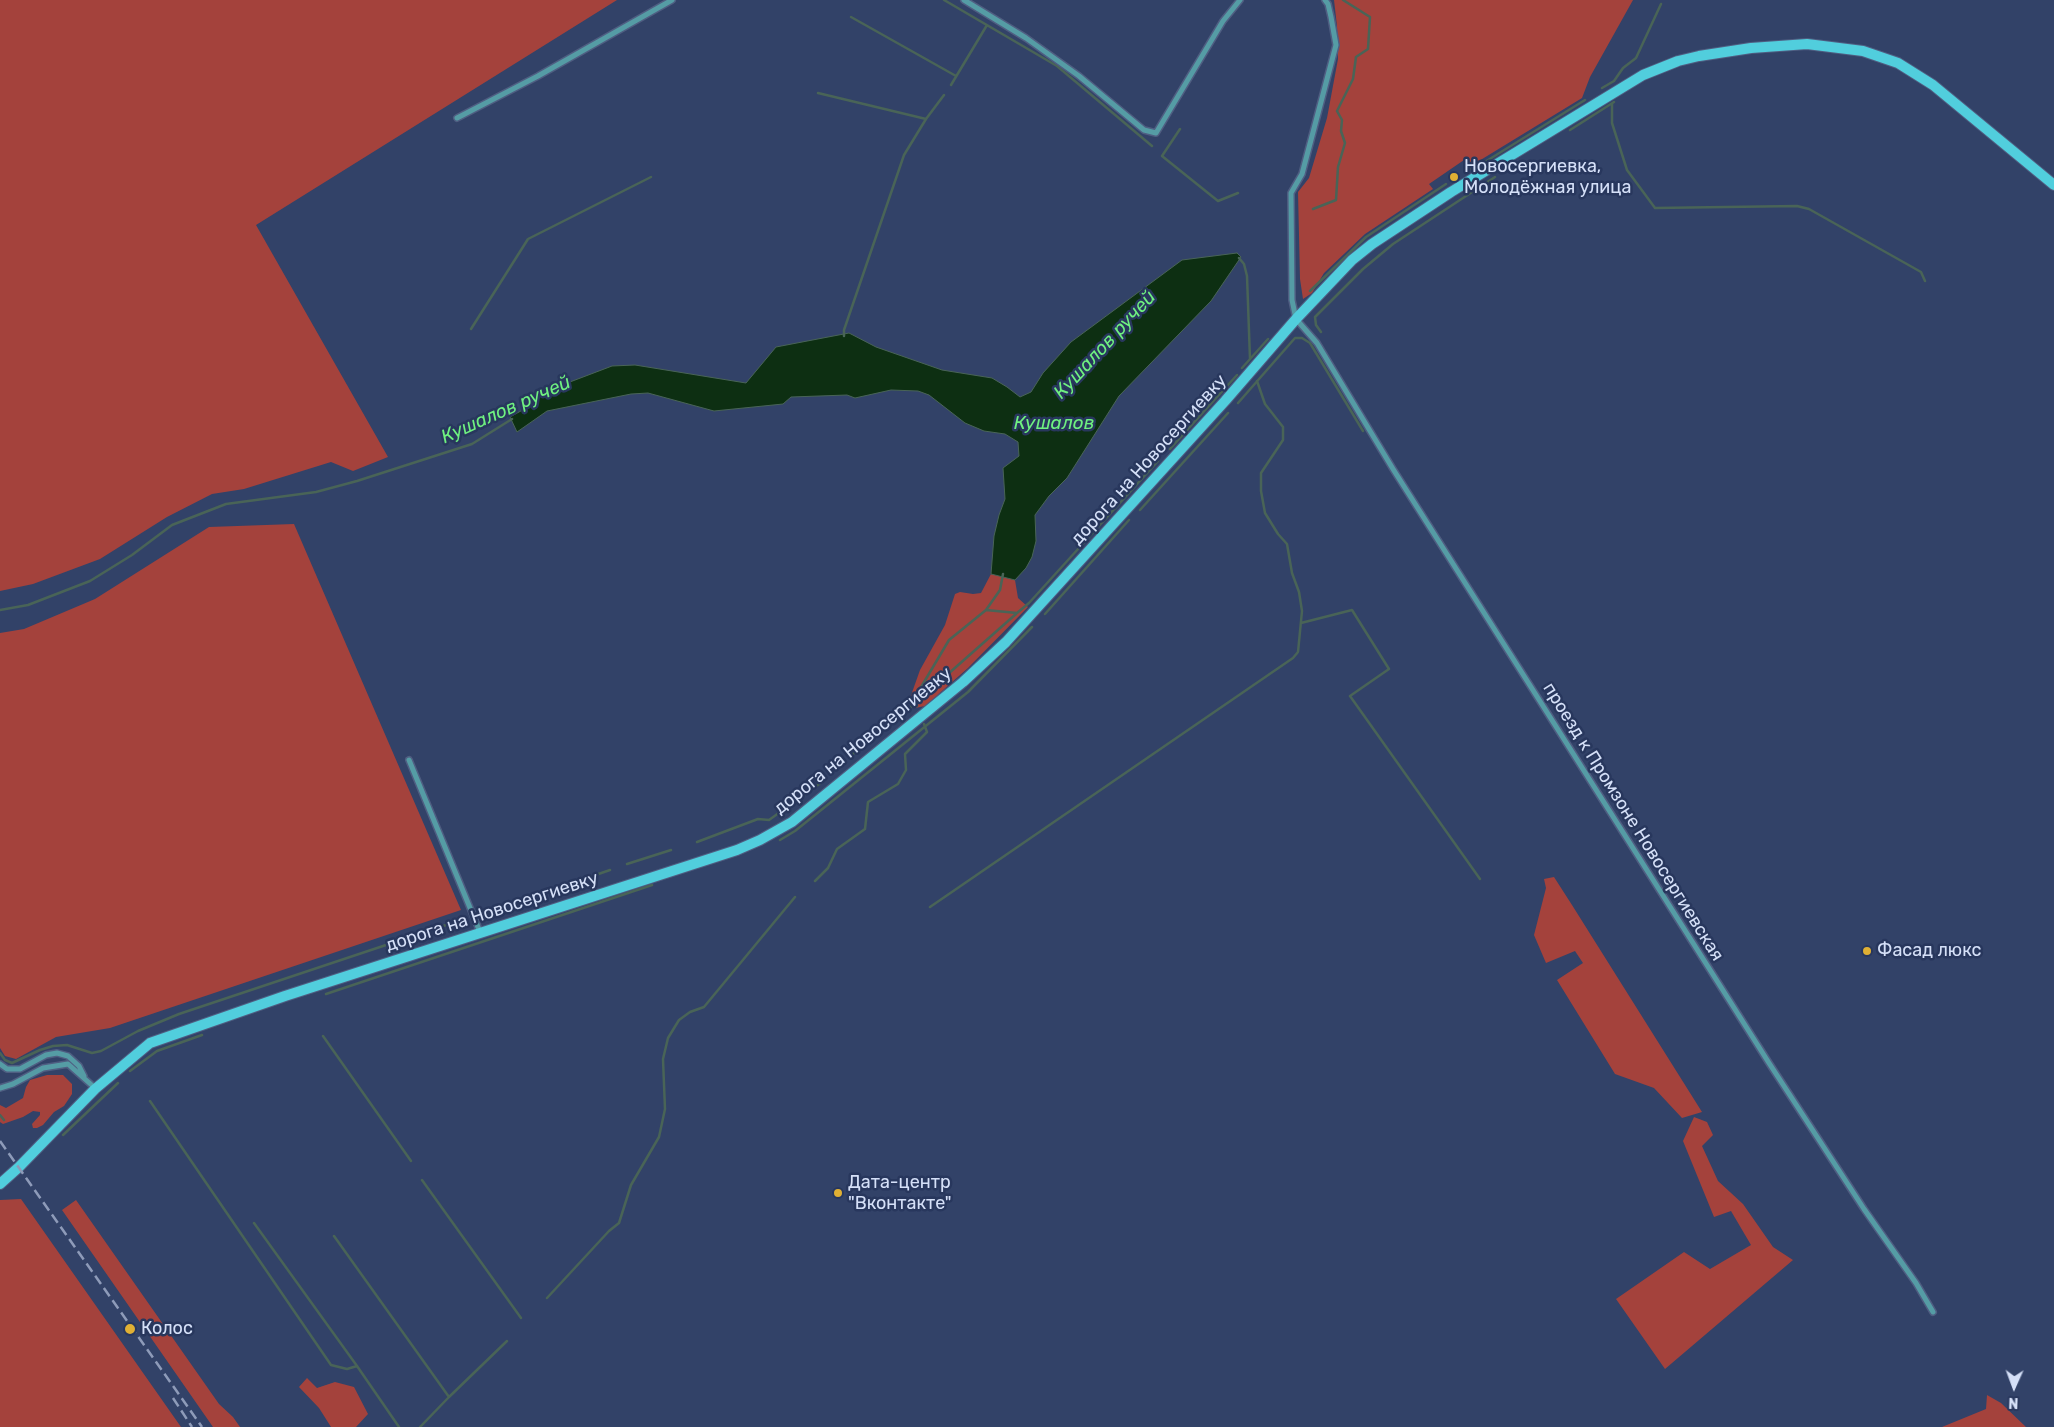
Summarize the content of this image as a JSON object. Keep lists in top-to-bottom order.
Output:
{
  "streets": {
    "street": ["дорога на Новосергиевку", "проезд к Промзоне Новосергиевская"]
  },
  "crossings": [
    ["дорога на Новосергиевку", "проезд к Промзоне Новосергиевская"]
  ],
  "water": ["Кушалов ручей", "Кушалов"],
  "places": [
    "Новосергиевка, Молодёжная улица",
    "Фасад люкс",
    "Дата-центр \"Вконтакте\"",
    "Колос"
  ],
  "north": "bottom"
}
